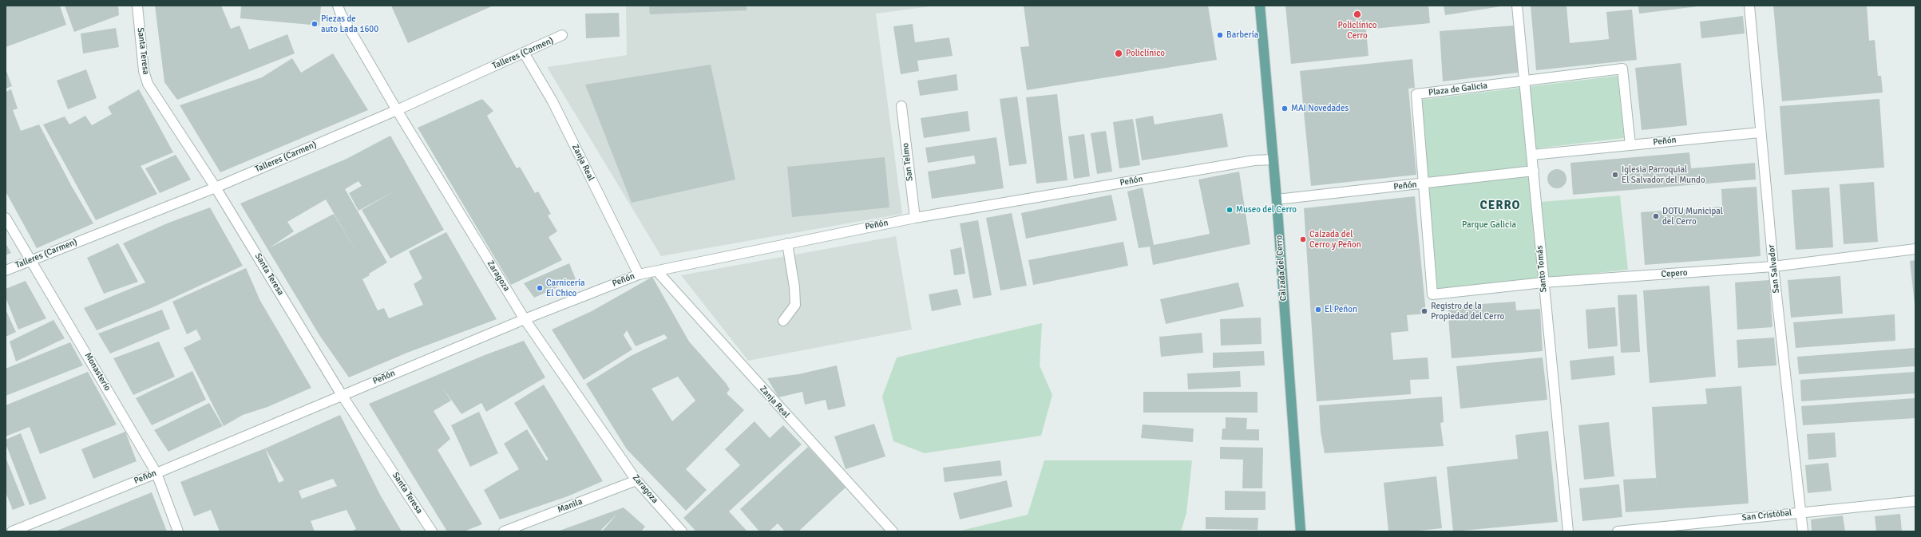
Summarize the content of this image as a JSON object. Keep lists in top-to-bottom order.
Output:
{
  "streets": {
    "main road": ["Calzada del Cerro"],
    "street": [
      "Santa Teresa",
      "Talleres (Carmen)",
      "Plaza de Galicia",
      "Peñón",
      "San Telmo",
      "Zanja Real",
      "Santo Tomás",
      "San Salvador",
      "Cepero",
      "Zaragoza",
      "Monasterio",
      "Manila",
      "San Cristóbal"
    ]
  },
  "crossings": [
    ["Santa Teresa", "Talleres (Carmen)"],
    ["Santa Teresa", "Peñón"],
    ["Talleres (Carmen)", "Zanja Real"],
    ["Talleres (Carmen)", "Zaragoza"],
    ["Talleres (Carmen)", "Monasterio"],
    ["Plaza de Galicia", "Peñón"],
    ["Plaza de Galicia", "Santo Tomás"],
    ["Plaza de Galicia", "Cepero"],
    ["Peñón", "San Telmo"],
    ["Peñón", "Zanja Real"],
    ["Peñón", "Calzada del Cerro"],
    ["Peñón", "Santo Tomás"],
    ["Peñón", "San Salvador"],
    ["Peñón", "Zaragoza"],
    ["Peñón", "Monasterio"],
    ["Santo Tomás", "Cepero"],
    ["San Salvador", "Cepero"],
    ["San Salvador", "San Cristóbal"],
    ["Zaragoza", "Manila"]
  ],
  "districts": ["CERRO"],
  "parks": ["Parque Galicia"],
  "places": [
    "Policlínico Cerro",
    "Piezas de auto Lada 1600",
    "Barbería",
    "Policlínico",
    "MAI Novedades",
    "Iglesia Parroquial El Salvador del Mundo",
    "Museo del Cerro",
    "DOTU Municipal del Cerro",
    "Calzada del Cerro y Peñon",
    "Carnicería El Chico",
    "El Peñon",
    "Registro de la Propiedad del Cerro"
  ]
}
